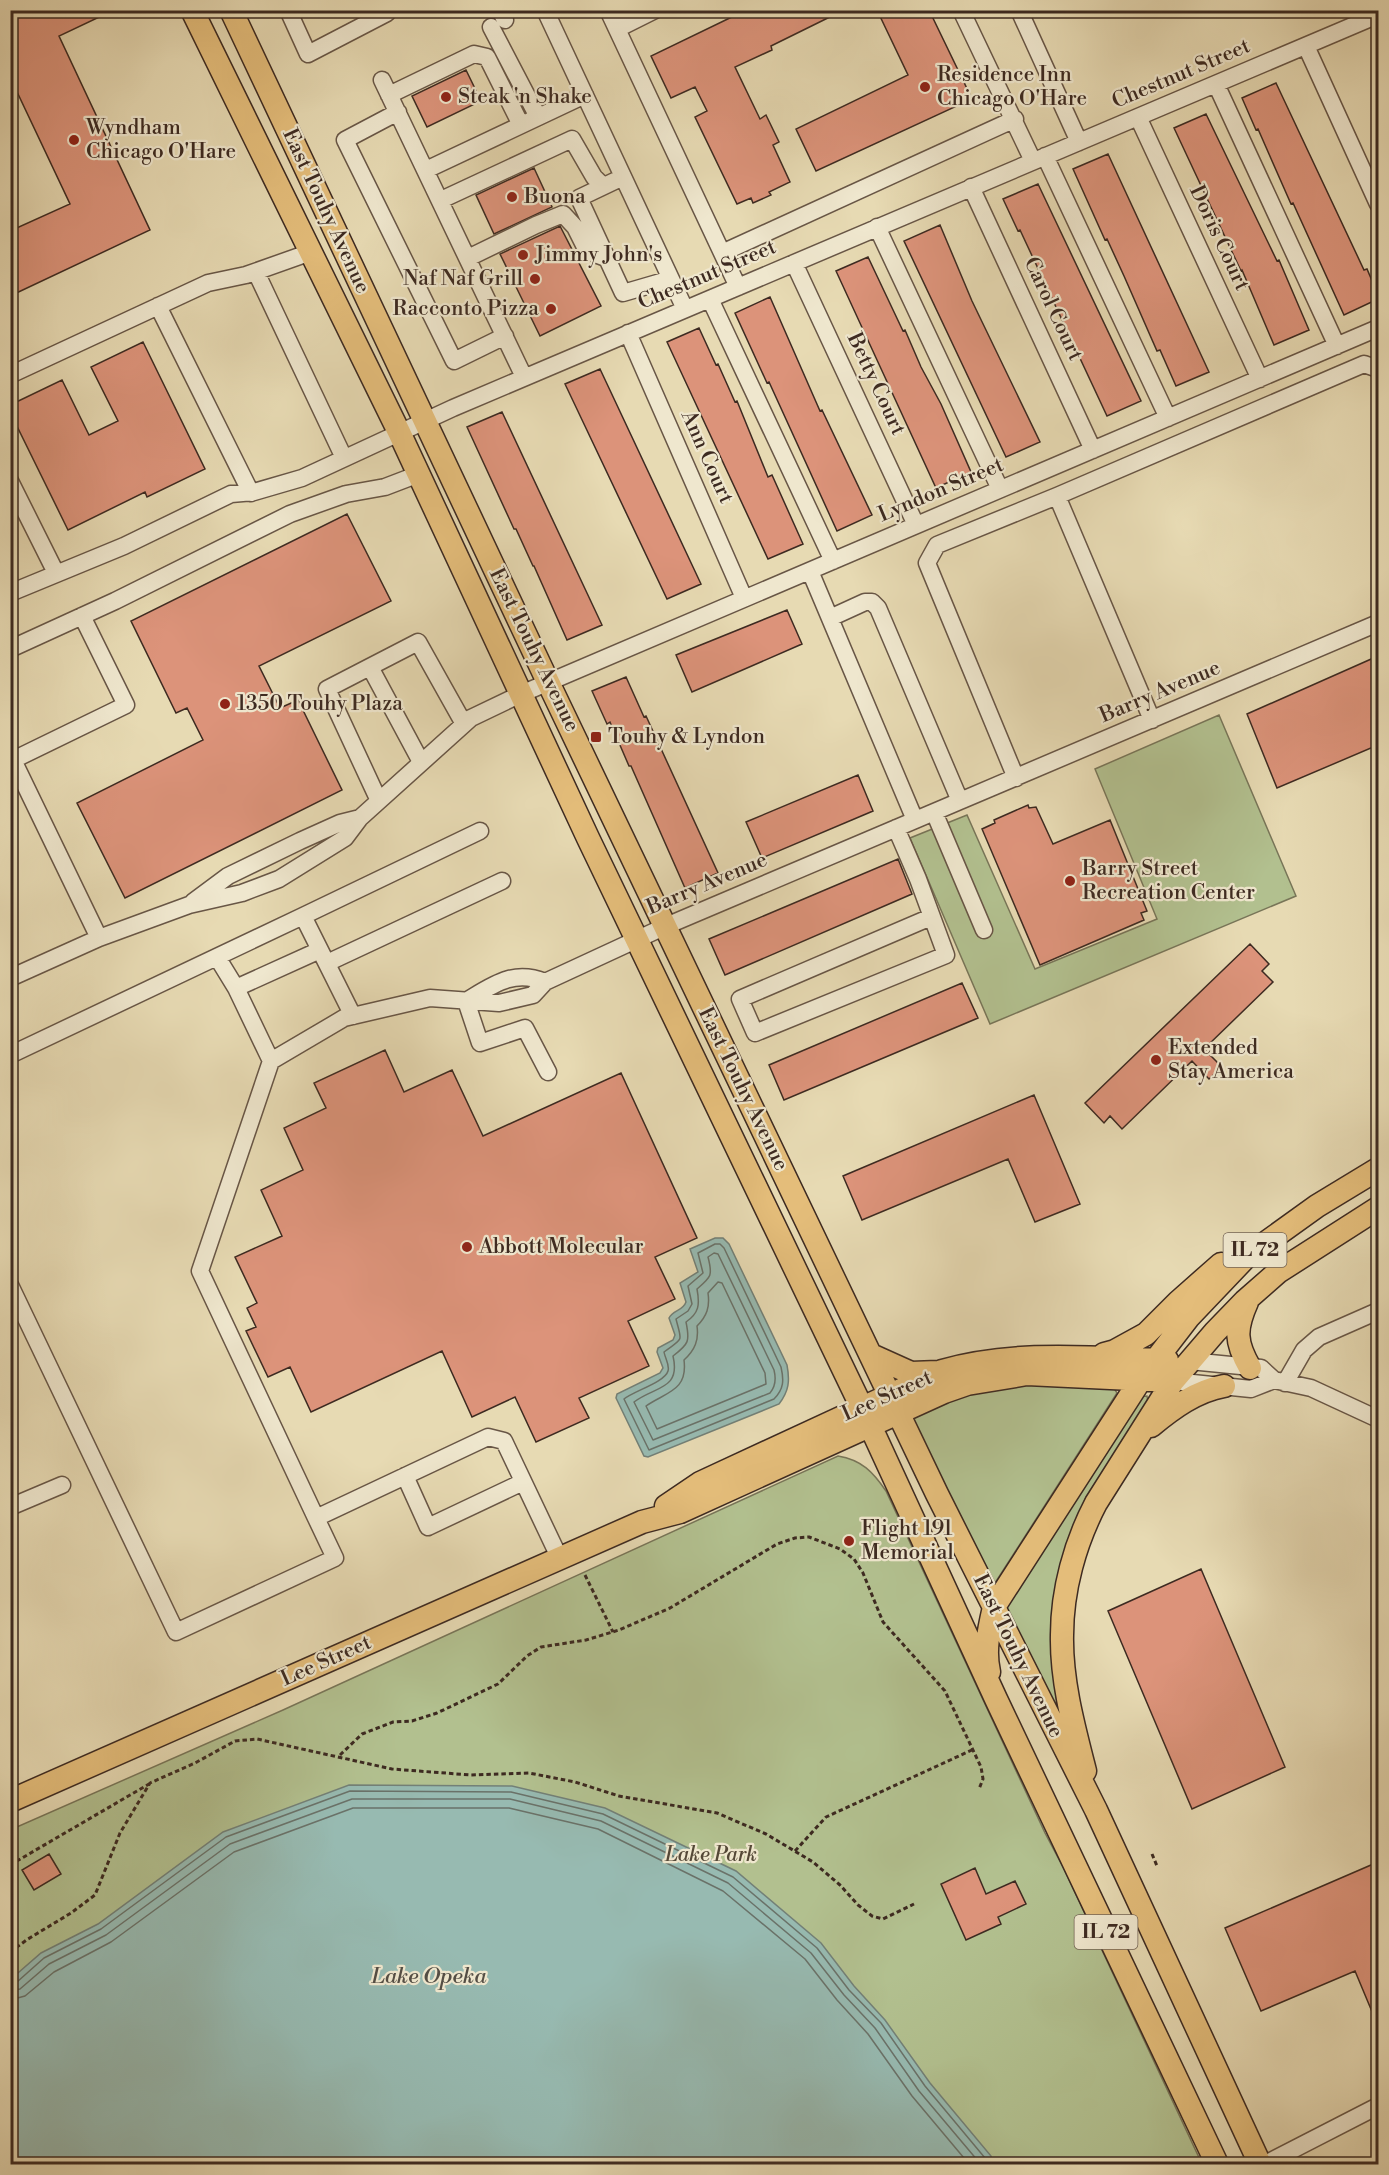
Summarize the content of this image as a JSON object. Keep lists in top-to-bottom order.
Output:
{
  "streets": {
    "main road": ["East Touhy Avenue", "IL 72", "Lee Street"],
    "street": [
      "Chestnut Street",
      "Doris Court",
      "Carol Court",
      "Betty Court",
      "Ann Court",
      "Lyndon Street",
      "Barry Avenue"
    ]
  },
  "crossings": [
    ["Chestnut Street", "East Touhy Avenue"],
    ["Chestnut Street", "Doris Court"],
    ["Chestnut Street", "Carol Court"],
    ["Chestnut Street", "Betty Court"],
    ["Chestnut Street", "Ann Court"],
    ["East Touhy Avenue", "Lyndon Street"],
    ["East Touhy Avenue", "Barry Avenue"],
    ["East Touhy Avenue", "IL 72"],
    ["East Touhy Avenue", "Lee Street"],
    ["Doris Court", "Lyndon Street"],
    ["Carol Court", "Lyndon Street"],
    ["Betty Court", "Lyndon Street"],
    ["Ann Court", "Lyndon Street"],
    ["IL 72", "Lee Street"]
  ],
  "water": ["Lake Opeka"],
  "parks": ["Lake Park"],
  "places": {
    "other": [
      "Residence Inn Chicago O'Hare",
      "Steak 'n Shake",
      "Wyndham Chicago O'Hare",
      "Buona",
      "Jimmy John's",
      "Naf Naf Grill",
      "Racconto Pizza",
      "1350 Touhy Plaza",
      "Barry Street Recreation Center",
      "Extended Stay America",
      "Abbott Molecular",
      "Flight 191 Memorial"
    ],
    "transit": ["Touhy & Lyndon"]
  }
}
